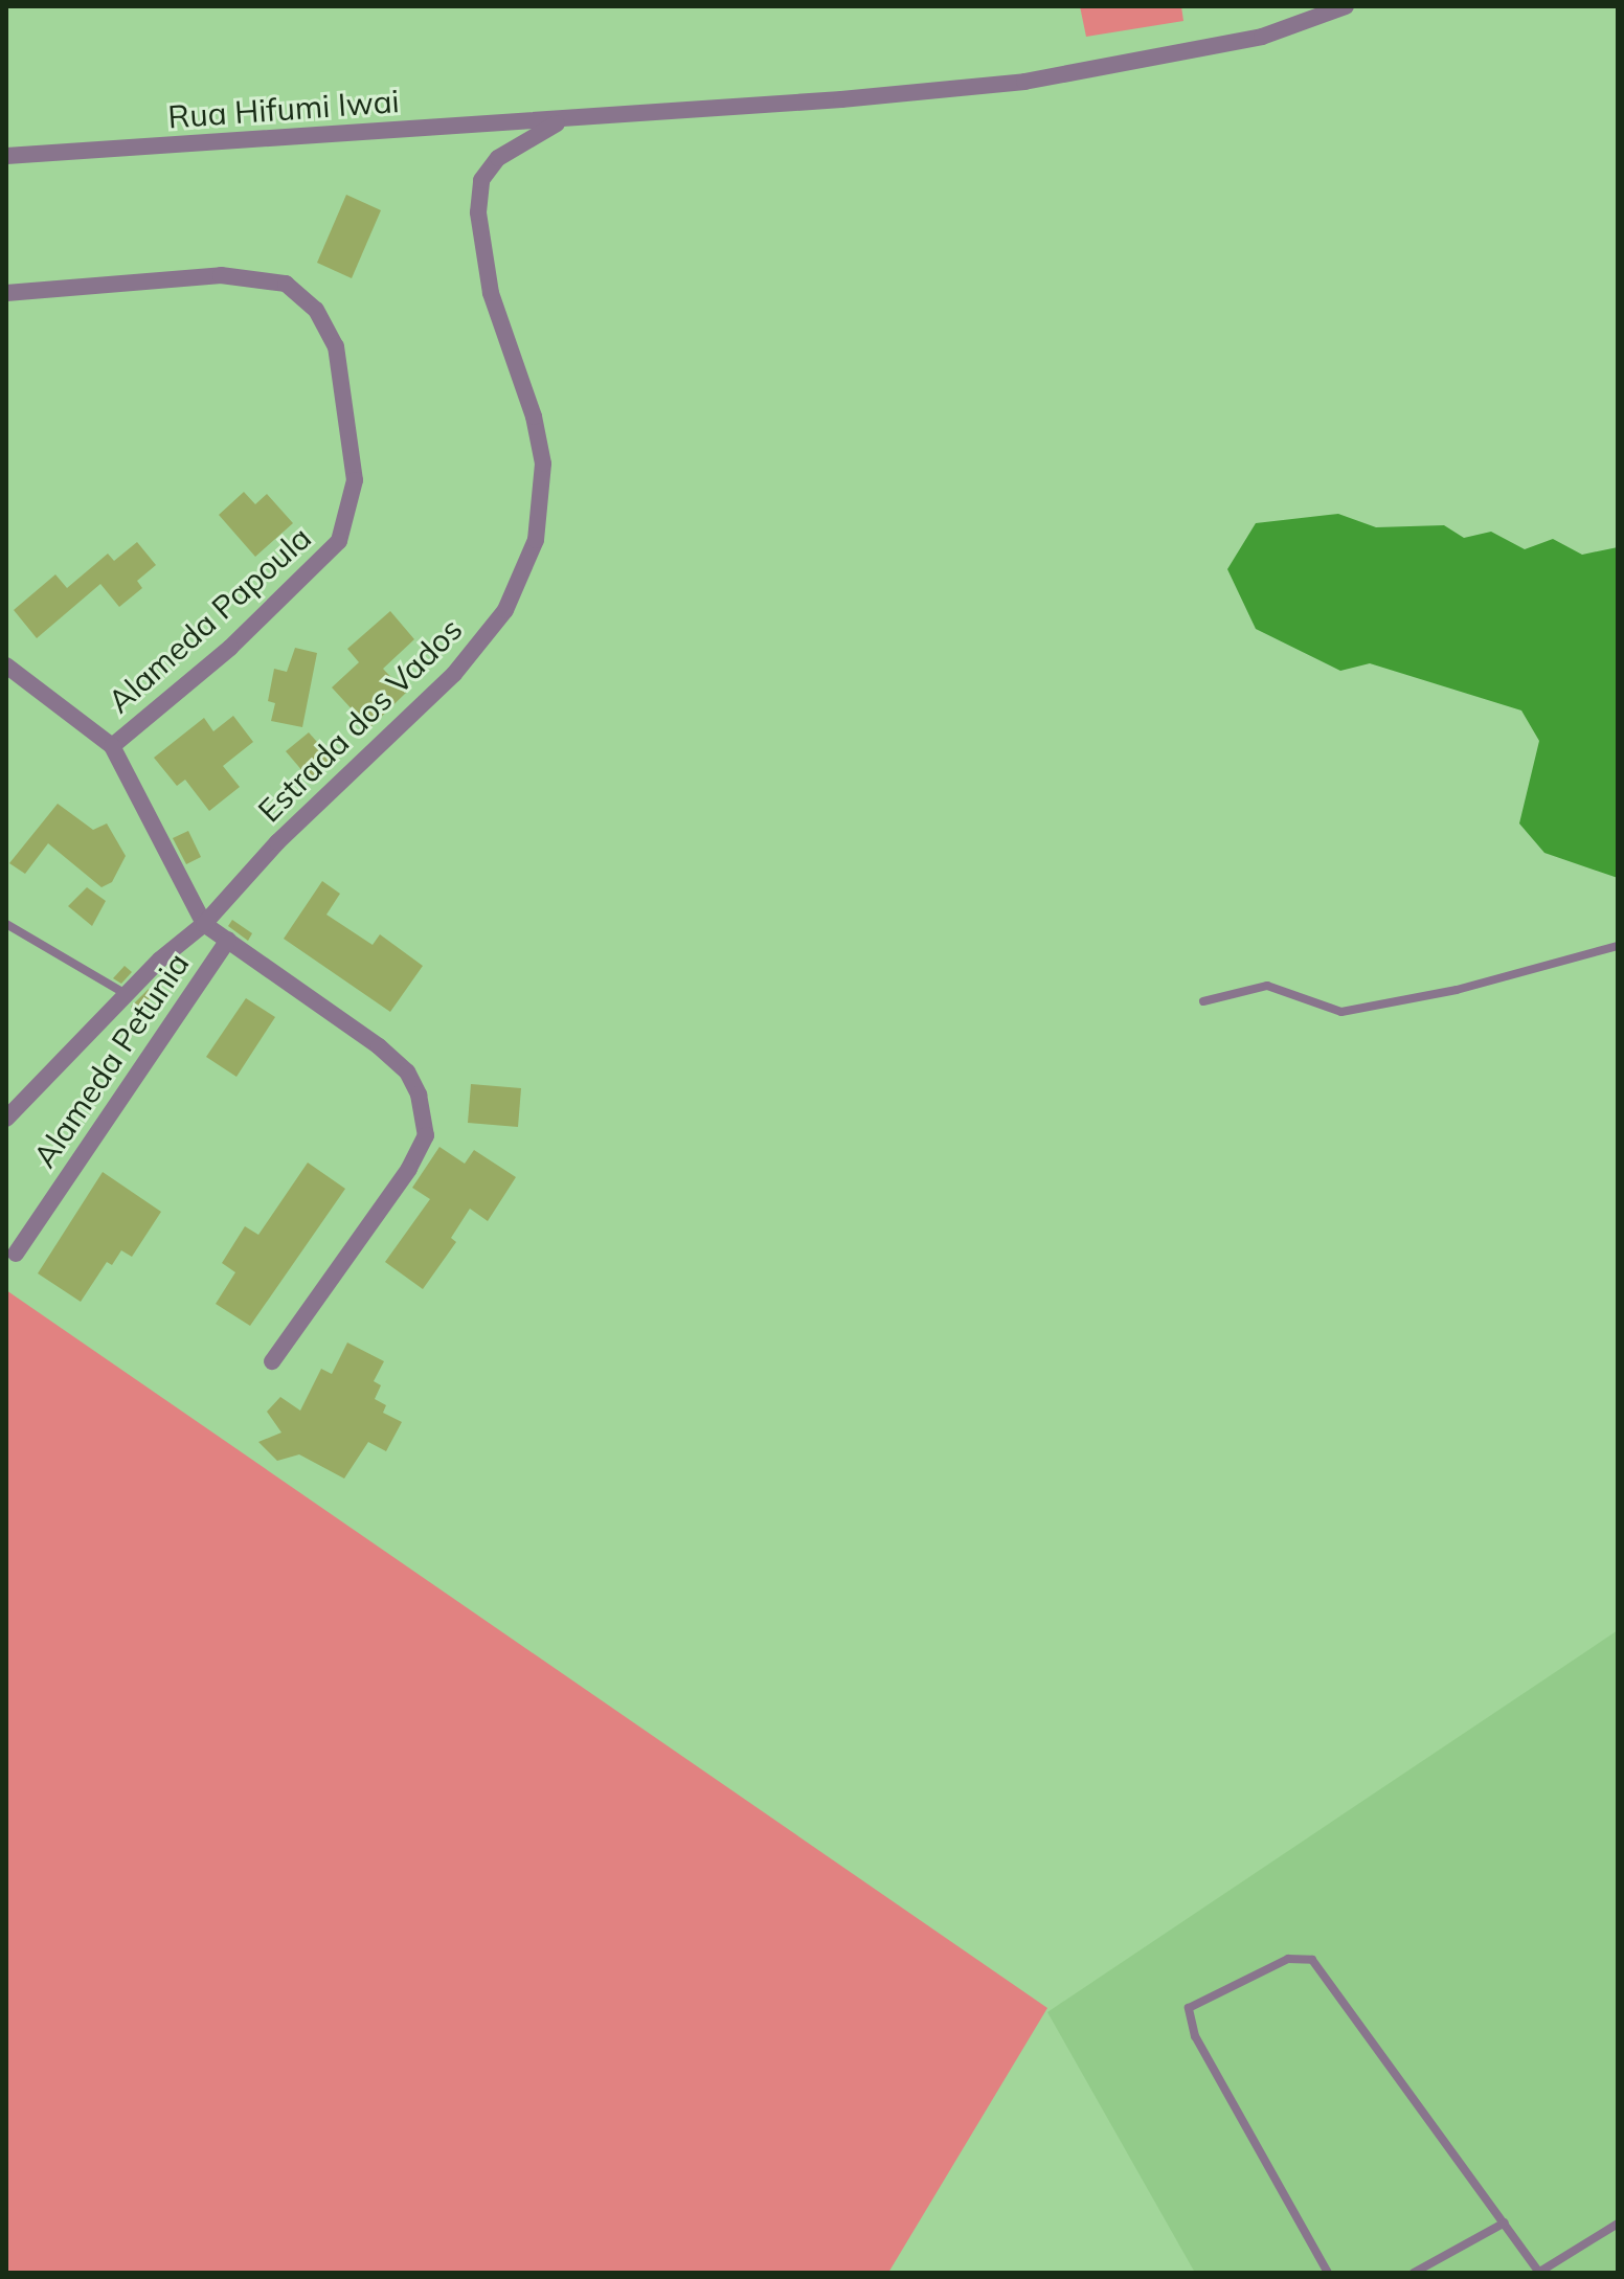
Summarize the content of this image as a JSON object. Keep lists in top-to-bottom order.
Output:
{
  "streets": {
    "street": [
      "Rua Hifumi Iwai",
      "Alameda Papoula",
      "Estrada dos Vados",
      "Alameda Petunia"
    ]
  },
  "crossings": [
    ["Rua Hifumi Iwai", "Estrada dos Vados"]
  ]
}
